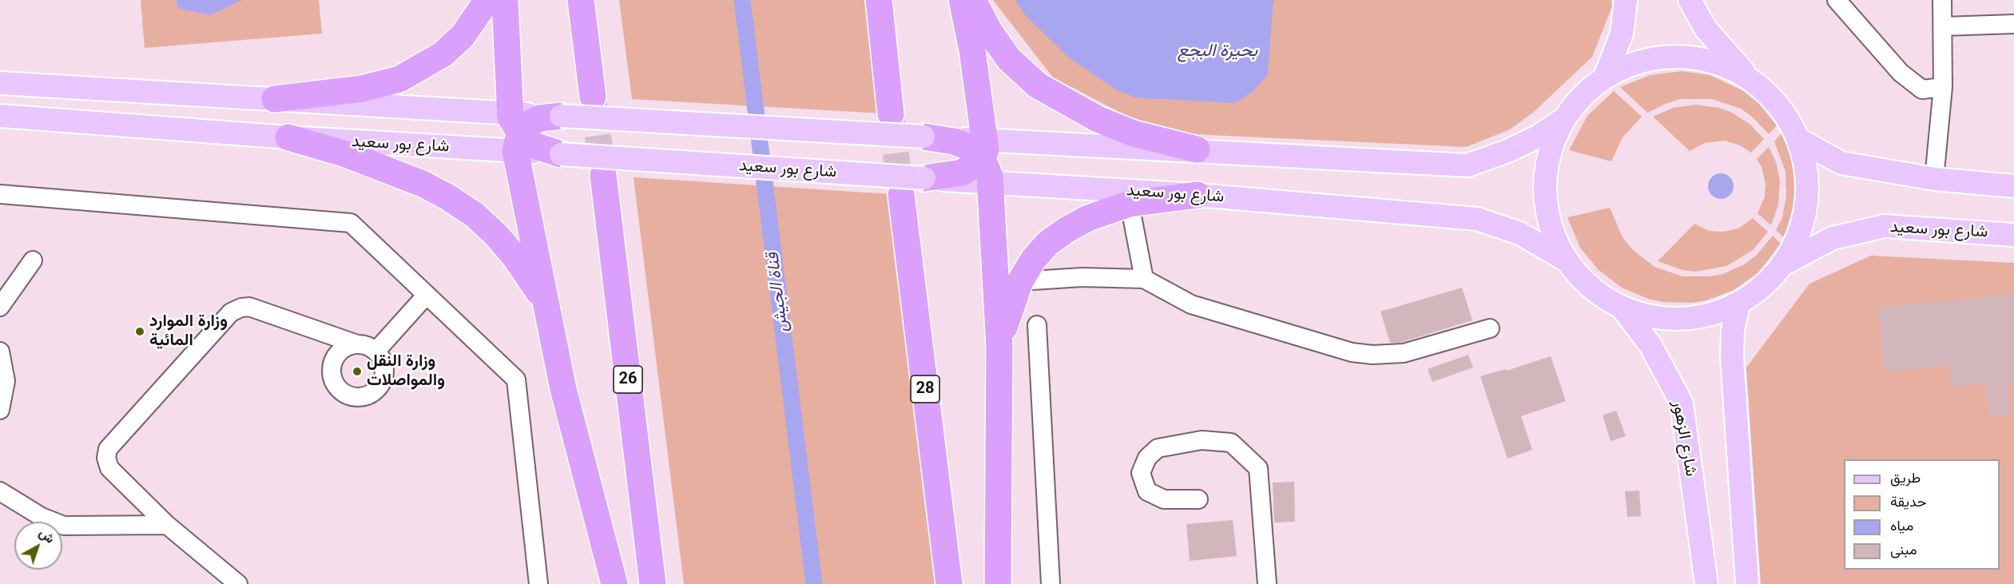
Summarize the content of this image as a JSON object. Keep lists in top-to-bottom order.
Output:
{
  "streets": {
    "highway": ["26", "28"],
    "main road": ["شارع بور سعيد", "شارع الزهور"]
  },
  "water": ["بحيرة البجع", "قناة الجيش"],
  "places": ["وزارة الموارد المائية", "وزارة النقل والمواصلات"],
  "legend": [
    "طريق",
    "حديقة",
    "مياه",
    "مبنى"
  ],
  "north": "top right"
}
